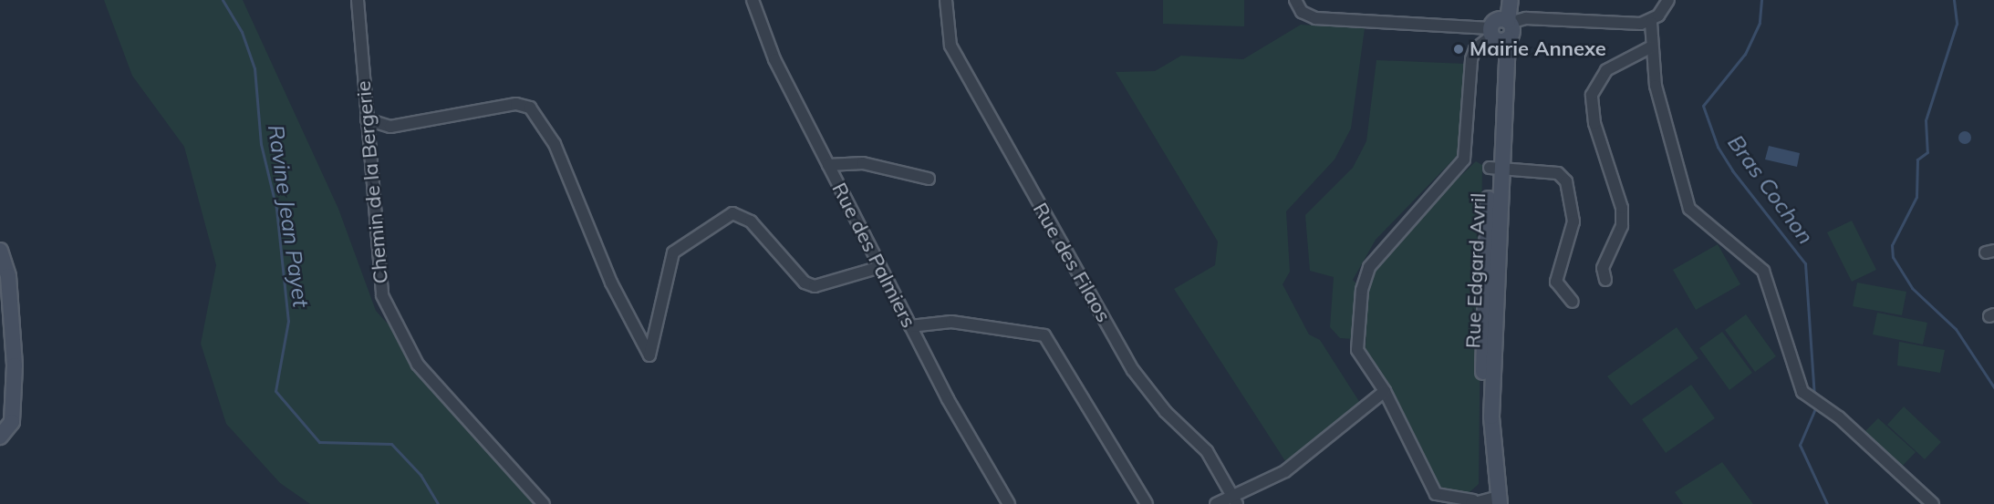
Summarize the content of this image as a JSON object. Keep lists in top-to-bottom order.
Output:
{
  "streets": {
    "street": [
      "Chemin de la Bergerie",
      "Rue des Palmiers",
      "Rue des Filaos",
      "Rue Edgard Avril"
    ]
  },
  "water": ["Bras Cochon", "Ravine Jean Payet"],
  "places": ["Mairie Annexe"]
}
